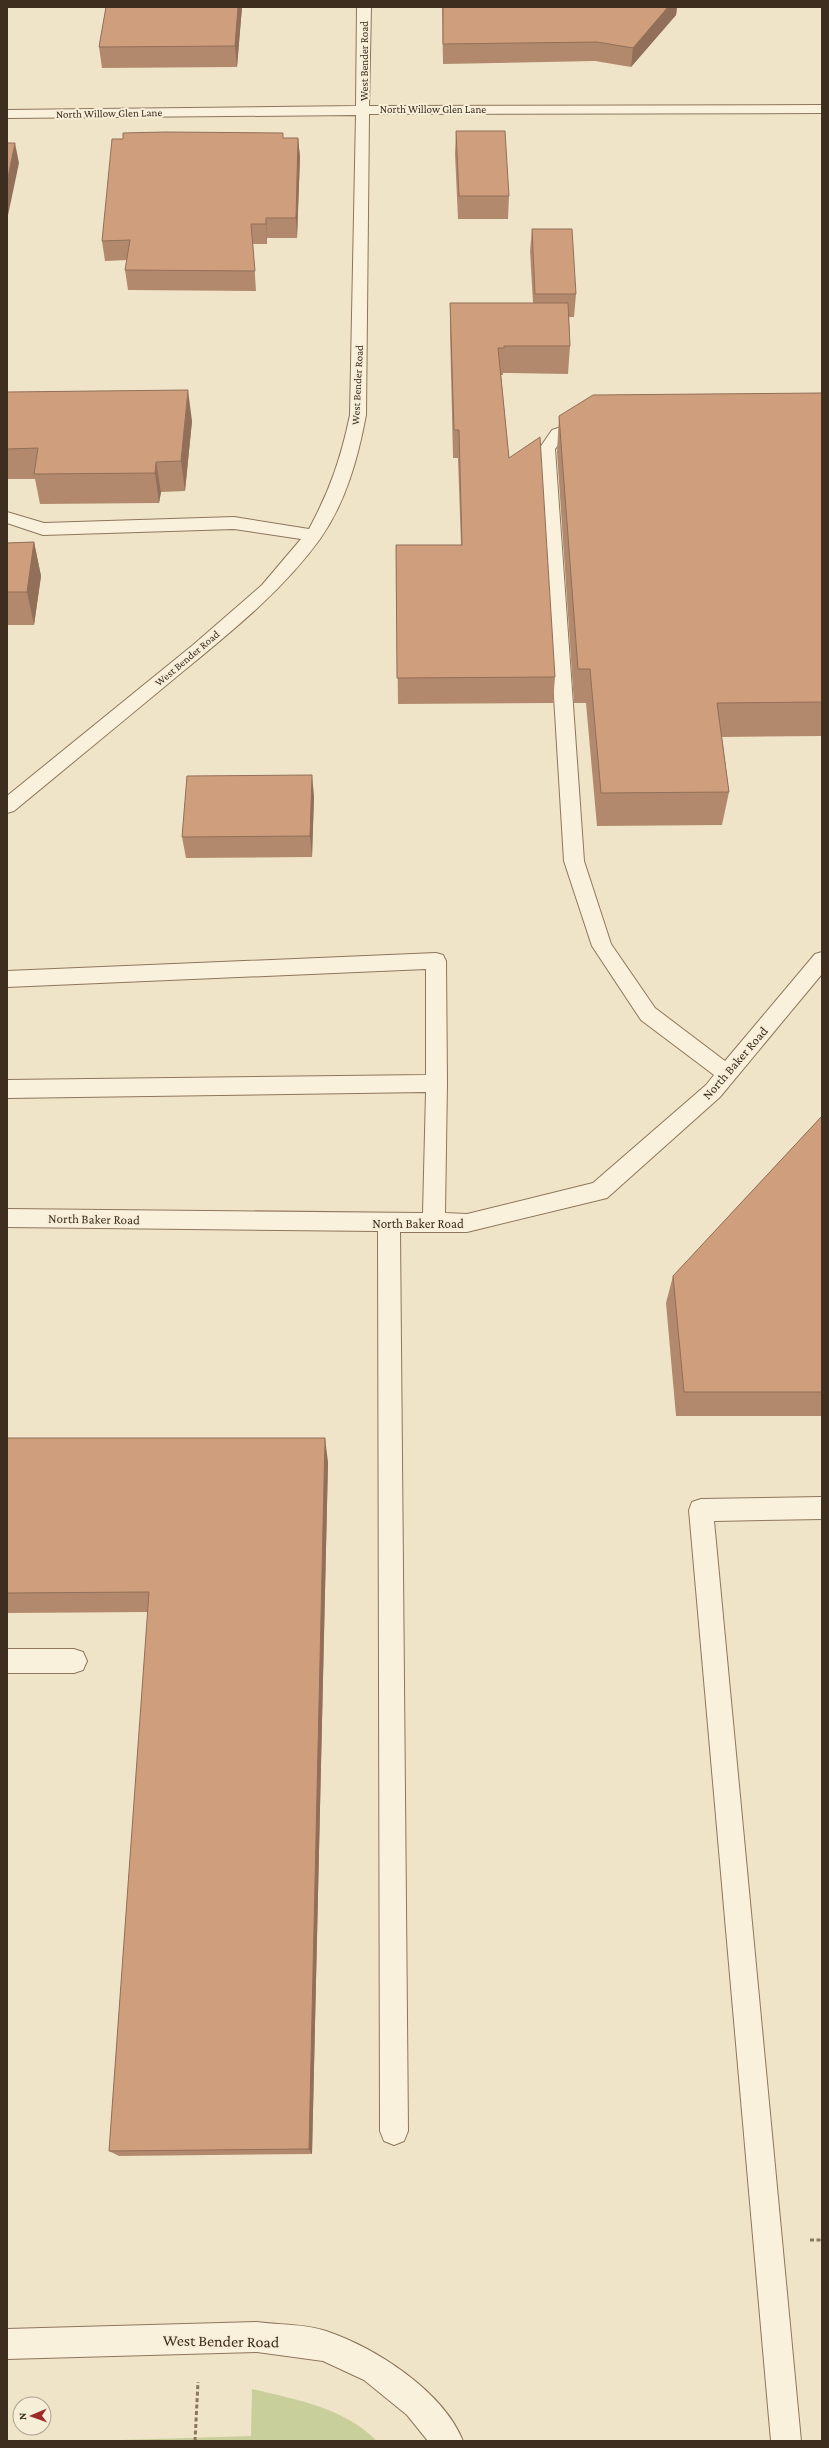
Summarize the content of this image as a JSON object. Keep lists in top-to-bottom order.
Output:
{
  "streets": {
    "street": ["West Bender Road", "North Willow Glen Lane", "North Baker Road"]
  },
  "crossings": [
    ["West Bender Road", "North Willow Glen Lane"]
  ],
  "north": "left"
}
